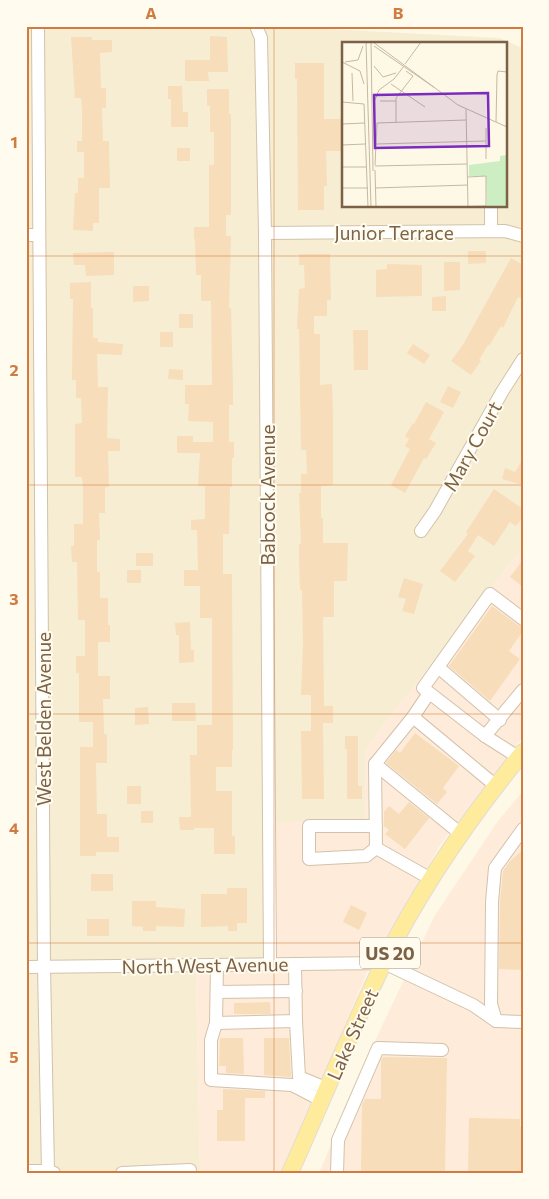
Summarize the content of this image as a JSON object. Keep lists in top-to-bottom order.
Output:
{
  "streets": {
    "main road": ["US 20", "Lake Street"],
    "street": [
      "Junior Terrace",
      "Mary Court",
      "Babcock Avenue",
      "West Belden Avenue",
      "North West Avenue"
    ]
  },
  "crossings": [
    ["Junior Terrace", "Babcock Avenue"],
    ["Babcock Avenue", "North West Avenue"],
    ["West Belden Avenue", "North West Avenue"],
    ["North West Avenue", "Lake Street"]
  ],
  "grid": {
    "columns": ["A", "B"],
    "rows": [
      "1",
      "2",
      "3",
      "4",
      "5"
    ]
  }
}
